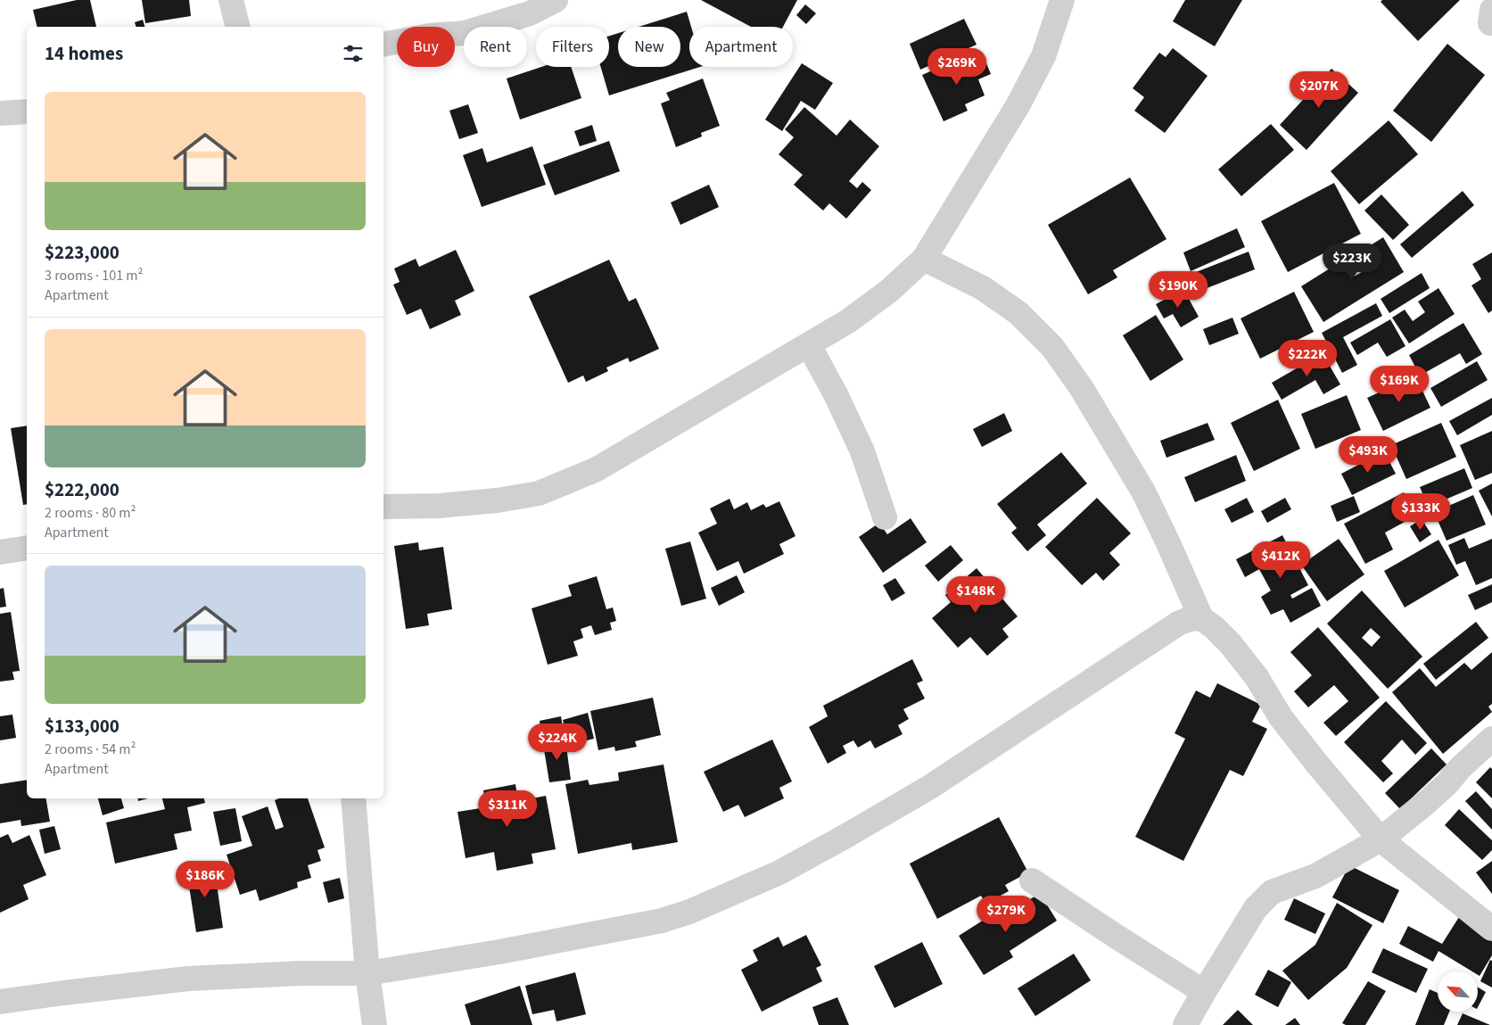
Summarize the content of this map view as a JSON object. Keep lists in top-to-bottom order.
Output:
{
  "north": "top left",
  "page": {
    "chip": [
      "Buy",
      "Rent",
      "Filters",
      "New",
      "Apartment"
    ],
    "heading": "14 homes",
    "price": [
      "$269K",
      "$207K",
      "$223K",
      "$190K",
      "$222K",
      "$169K",
      "$493K",
      "$133K",
      "$412K",
      "$148K",
      "$224K",
      "$311K",
      "$186K",
      "$279K"
    ],
    "list": [
      {
        "name": "$223,000",
        "note": "3 rooms · 101 m² · Apartment"
      },
      {
        "name": "$222,000",
        "note": "2 rooms · 80 m² · Apartment"
      },
      {
        "name": "$133,000",
        "note": "2 rooms · 54 m² · Apartment"
      }
    ]
  }
}
